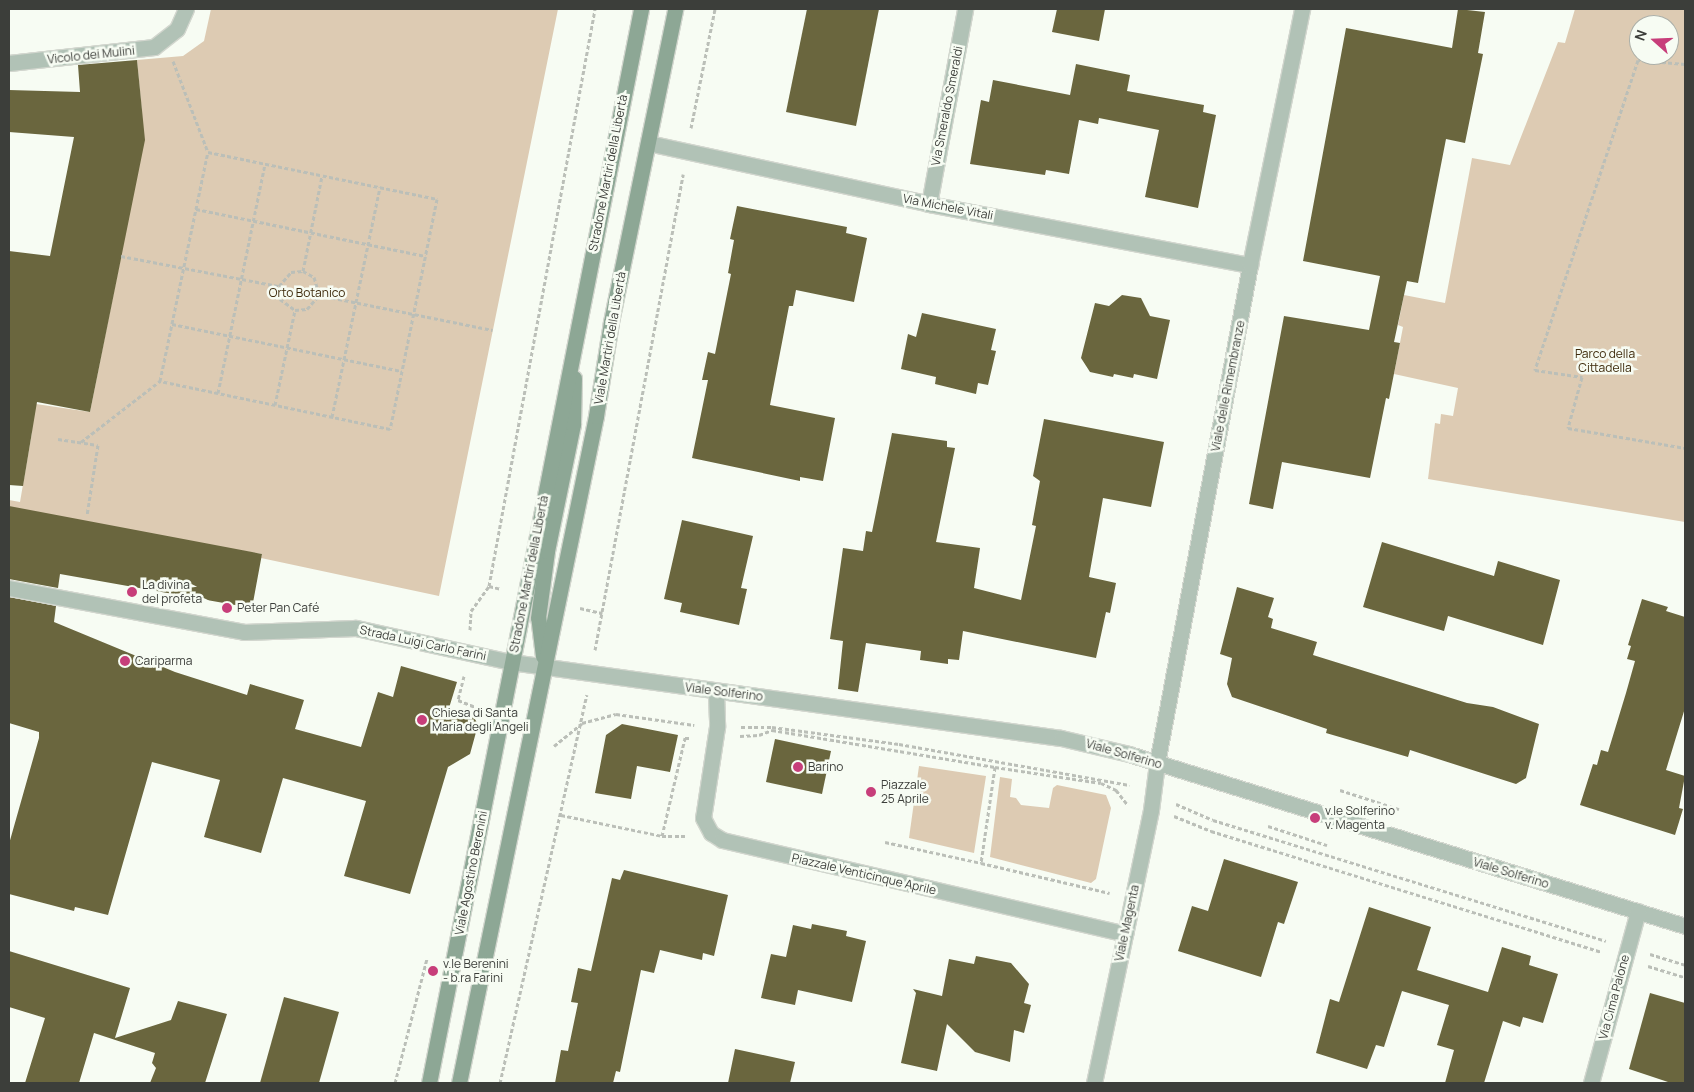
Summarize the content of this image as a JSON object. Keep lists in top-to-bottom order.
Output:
{
  "streets": {
    "main road": ["Stradone Martiri della Libertà", "Viale Martiri della Libertà", "Viale Agostino Berenini"],
    "street": [
      "Vicolo dei Mulini",
      "Via Smeraldo Smeraldi",
      "Via Michele Vitali",
      "Viale delle Rimembranze",
      "Strada Luigi Carlo Farini",
      "Viale Solferino",
      "Piazzale Venticinque Aprile",
      "Viale Magenta",
      "Via Cima Palone"
    ]
  },
  "crossings": [
    ["Via Smeraldo Smeraldi", "Via Michele Vitali"],
    ["Stradone Martiri della Libertà", "Viale Martiri della Libertà"],
    ["Stradone Martiri della Libertà", "Strada Luigi Carlo Farini"],
    ["Stradone Martiri della Libertà", "Viale Solferino"],
    ["Stradone Martiri della Libertà", "Viale Agostino Berenini"],
    ["Via Michele Vitali", "Viale Martiri della Libertà"],
    ["Via Michele Vitali", "Viale delle Rimembranze"],
    ["Viale Martiri della Libertà", "Strada Luigi Carlo Farini"],
    ["Viale Martiri della Libertà", "Viale Solferino"],
    ["Viale delle Rimembranze", "Viale Solferino"],
    ["Viale delle Rimembranze", "Viale Magenta"],
    ["Strada Luigi Carlo Farini", "Viale Solferino"],
    ["Strada Luigi Carlo Farini", "Viale Agostino Berenini"],
    ["Viale Solferino", "Viale Magenta"],
    ["Viale Solferino", "Via Cima Palone"],
    ["Piazzale Venticinque Aprile", "Viale Magenta"]
  ],
  "parks": ["Orto Botanico", "Parco della Cittadella"],
  "places": [
    "La divina del profeta",
    "Peter Pan Café",
    "Cariparma",
    "Chiesa di Santa Maria degli Angeli",
    "Barino",
    "Piazzale 25 Aprile",
    "v.le Solferino v. Magenta",
    "v.le Berenini - b.ra Farini"
  ],
  "north": "left"
}
